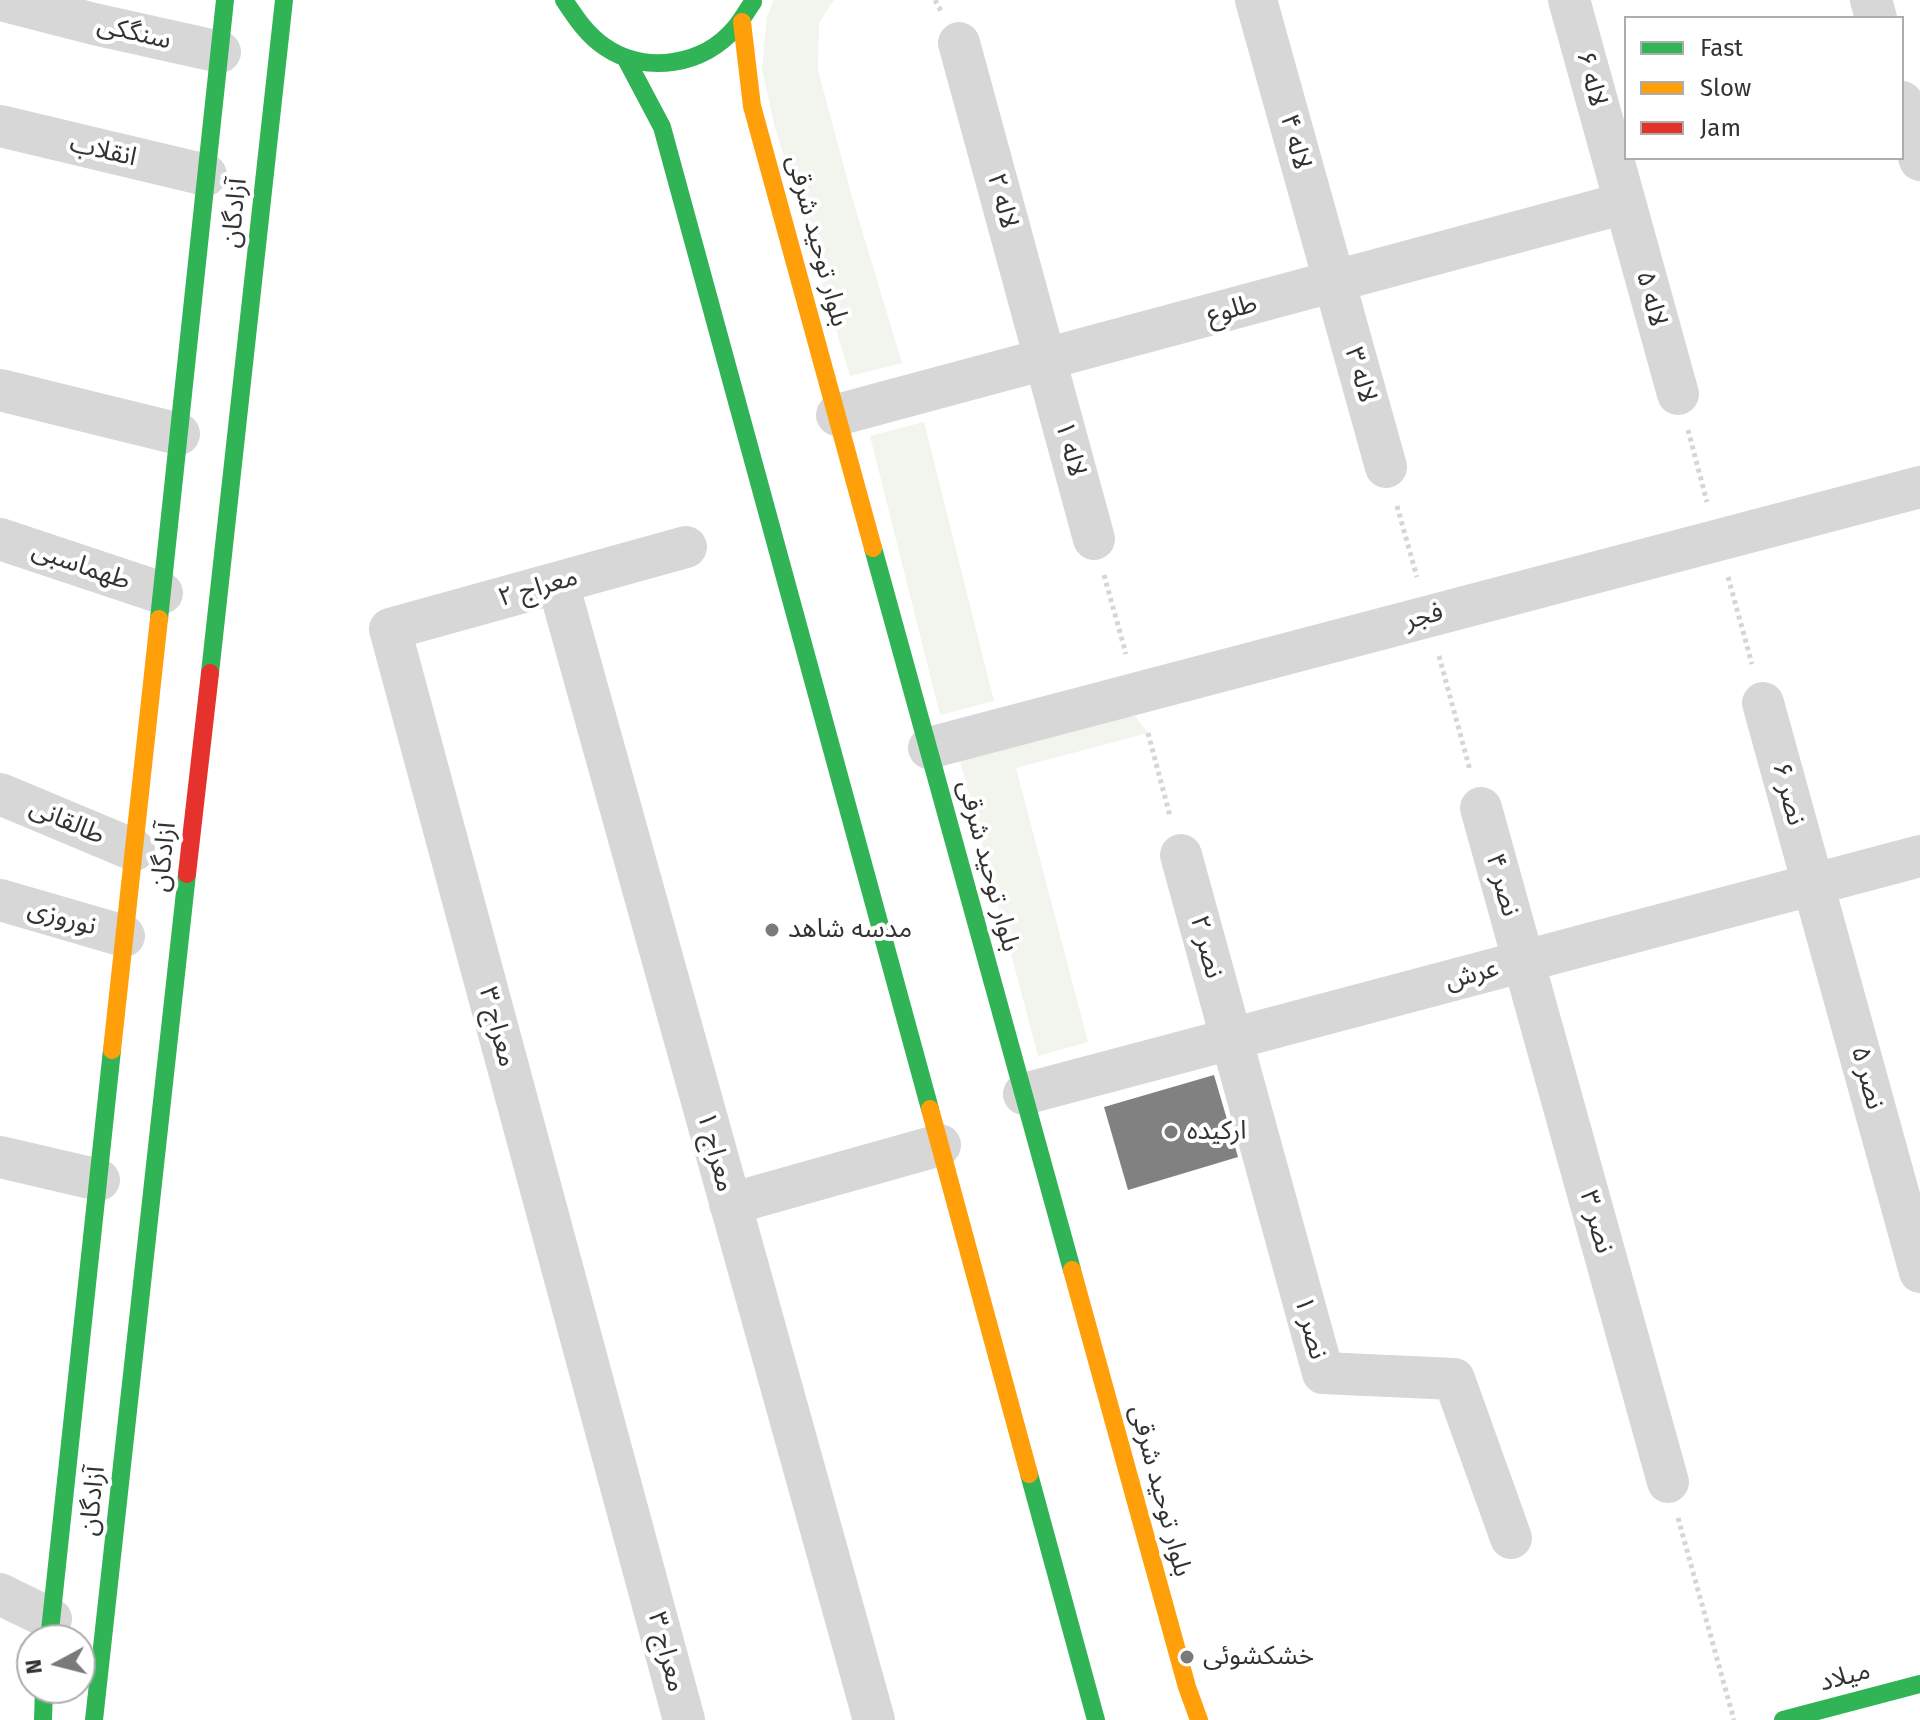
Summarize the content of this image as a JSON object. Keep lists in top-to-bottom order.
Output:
{
  "streets": {
    "street": [
      "سنگکی",
      "لاله ۶",
      "لاله ۴",
      "انقلاب",
      "لاله ۲",
      "آزادگان",
      "بلوار توحید شرقی",
      "لاله ۵",
      "طلوع",
      "لاله ۳",
      "لاله ۱",
      "طهماسبی",
      "معراج ۲",
      "فجر",
      "نصر ۶",
      "طالقانی",
      "نصر ۴",
      "نوروزی",
      "نصر ۲",
      "عرش",
      "معراج ۳",
      "نصر ۵",
      "معراج ۱",
      "نصر ۳",
      "نصر ۱",
      "میلاد"
    ]
  },
  "crossings": [
    ["سنگکی", "آزادگان"],
    ["لاله ۶", "لاله ۵"],
    ["لاله ۶", "طلوع"],
    ["لاله ۴", "طلوع"],
    ["لاله ۴", "لاله ۳"],
    ["انقلاب", "آزادگان"],
    ["لاله ۲", "طلوع"],
    ["لاله ۲", "لاله ۱"],
    ["آزادگان", "طهماسبی"],
    ["آزادگان", "طالقانی"],
    ["آزادگان", "نوروزی"],
    ["بلوار توحید شرقی", "طلوع"],
    ["بلوار توحید شرقی", "فجر"],
    ["بلوار توحید شرقی", "عرش"],
    ["لاله ۵", "طلوع"],
    ["طلوع", "لاله ۳"],
    ["طلوع", "لاله ۱"],
    ["معراج ۲", "معراج ۳"],
    ["معراج ۲", "معراج ۱"],
    ["نصر ۶", "عرش"],
    ["نصر ۶", "نصر ۵"],
    ["نصر ۴", "عرش"],
    ["نصر ۴", "نصر ۳"],
    ["نصر ۲", "عرش"],
    ["نصر ۲", "نصر ۱"],
    ["عرش", "نصر ۵"],
    ["عرش", "نصر ۳"],
    ["عرش", "نصر ۱"]
  ],
  "places": ["مدسه شاهد", "ارکیده", "خشکشوئی"],
  "legend": ["Fast", "Slow", "Jam"],
  "north": "left"
}
